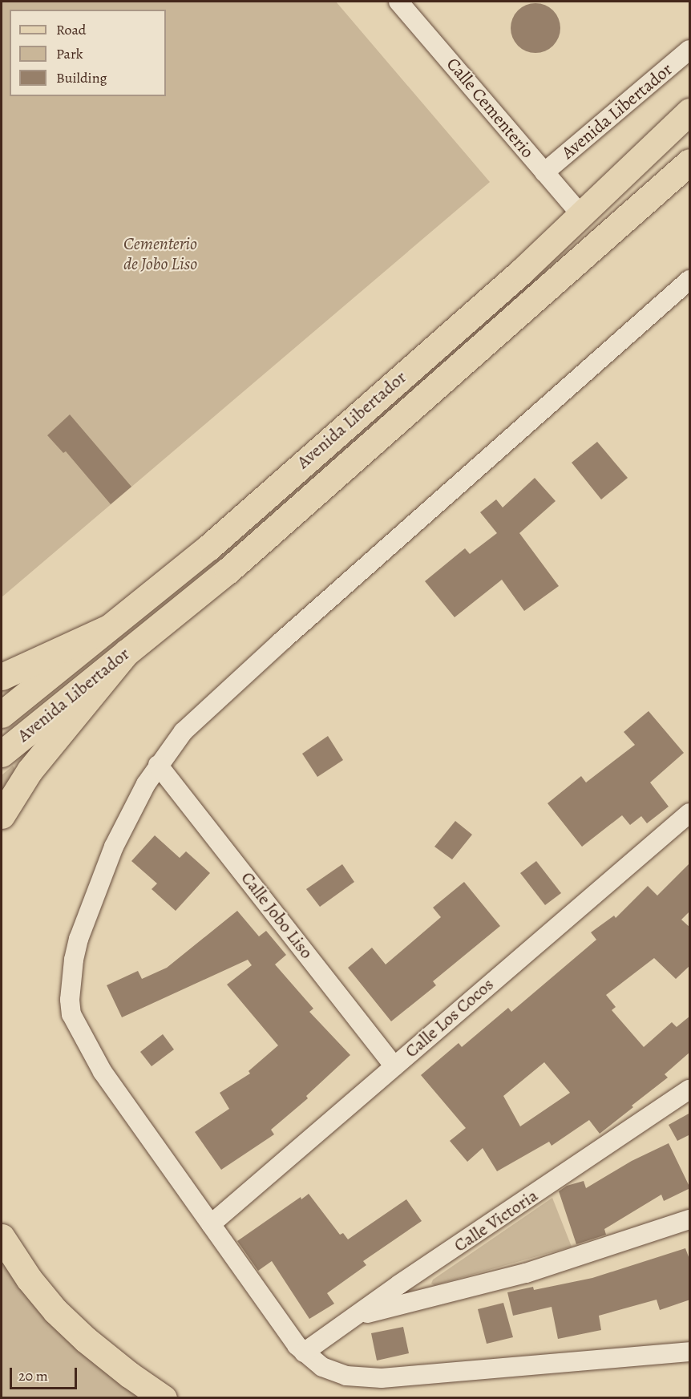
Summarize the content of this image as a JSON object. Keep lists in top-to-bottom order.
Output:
{
  "streets": {
    "main road": ["Avenida Libertador"],
    "street": [
      "Calle Cementerio",
      "Calle Jobo Liso",
      "Calle Los Cocos",
      "Calle Victoria"
    ]
  },
  "crossings": [
    ["Calle Cementerio", "Avenida Libertador"],
    ["Calle Jobo Liso", "Calle Los Cocos"]
  ],
  "parks": ["Cementerio de Jobo Liso"],
  "legend": ["Road", "Park", "Building"],
  "scale_bar": "20 m"
}
